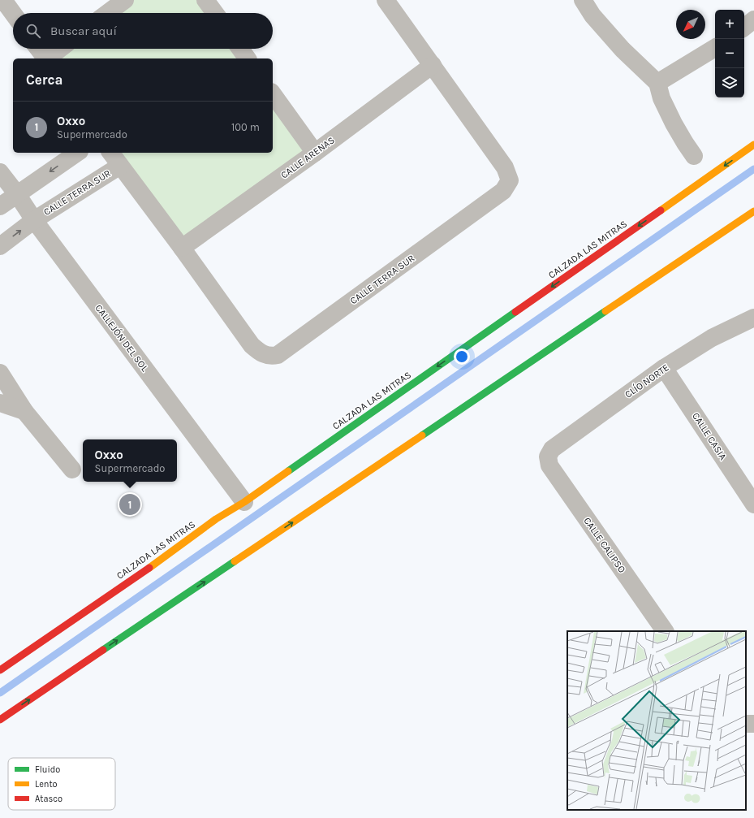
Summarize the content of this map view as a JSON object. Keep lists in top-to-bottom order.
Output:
{
  "streets": {
    "main road": ["CALZADA LAS MITRAS"],
    "street": [
      "CALLE ARENAS",
      "CALLE TERRA SUR",
      "CALLEJÓN DEL SOL",
      "CLÍO NORTE",
      "CALLE CASIA",
      "CALLE CALIPSO"
    ]
  },
  "crossings": [
    ["CALLE ARENAS", "CALLE TERRA SUR"],
    ["CALLE TERRA SUR", "CALLEJÓN DEL SOL"],
    ["CALZADA LAS MITRAS", "CALLEJÓN DEL SOL"],
    ["CLÍO NORTE", "CALLE CASIA"],
    ["CLÍO NORTE", "CALLE CALIPSO"]
  ],
  "legend": ["Fluido", "Lento", "Atasco"],
  "north": "bottom left",
  "page": {
    "map_buttons": ["+", "−"],
    "search": "Buscar aquí",
    "heading": "Cerca",
    "list": [
      {
        "mark": "1",
        "name": "Oxxo",
        "note": "Supermercado",
        "value": "100 m"
      }
    ],
    "popup": ["Oxxo", "Supermercado"],
    "pins": "1"
  }
}
